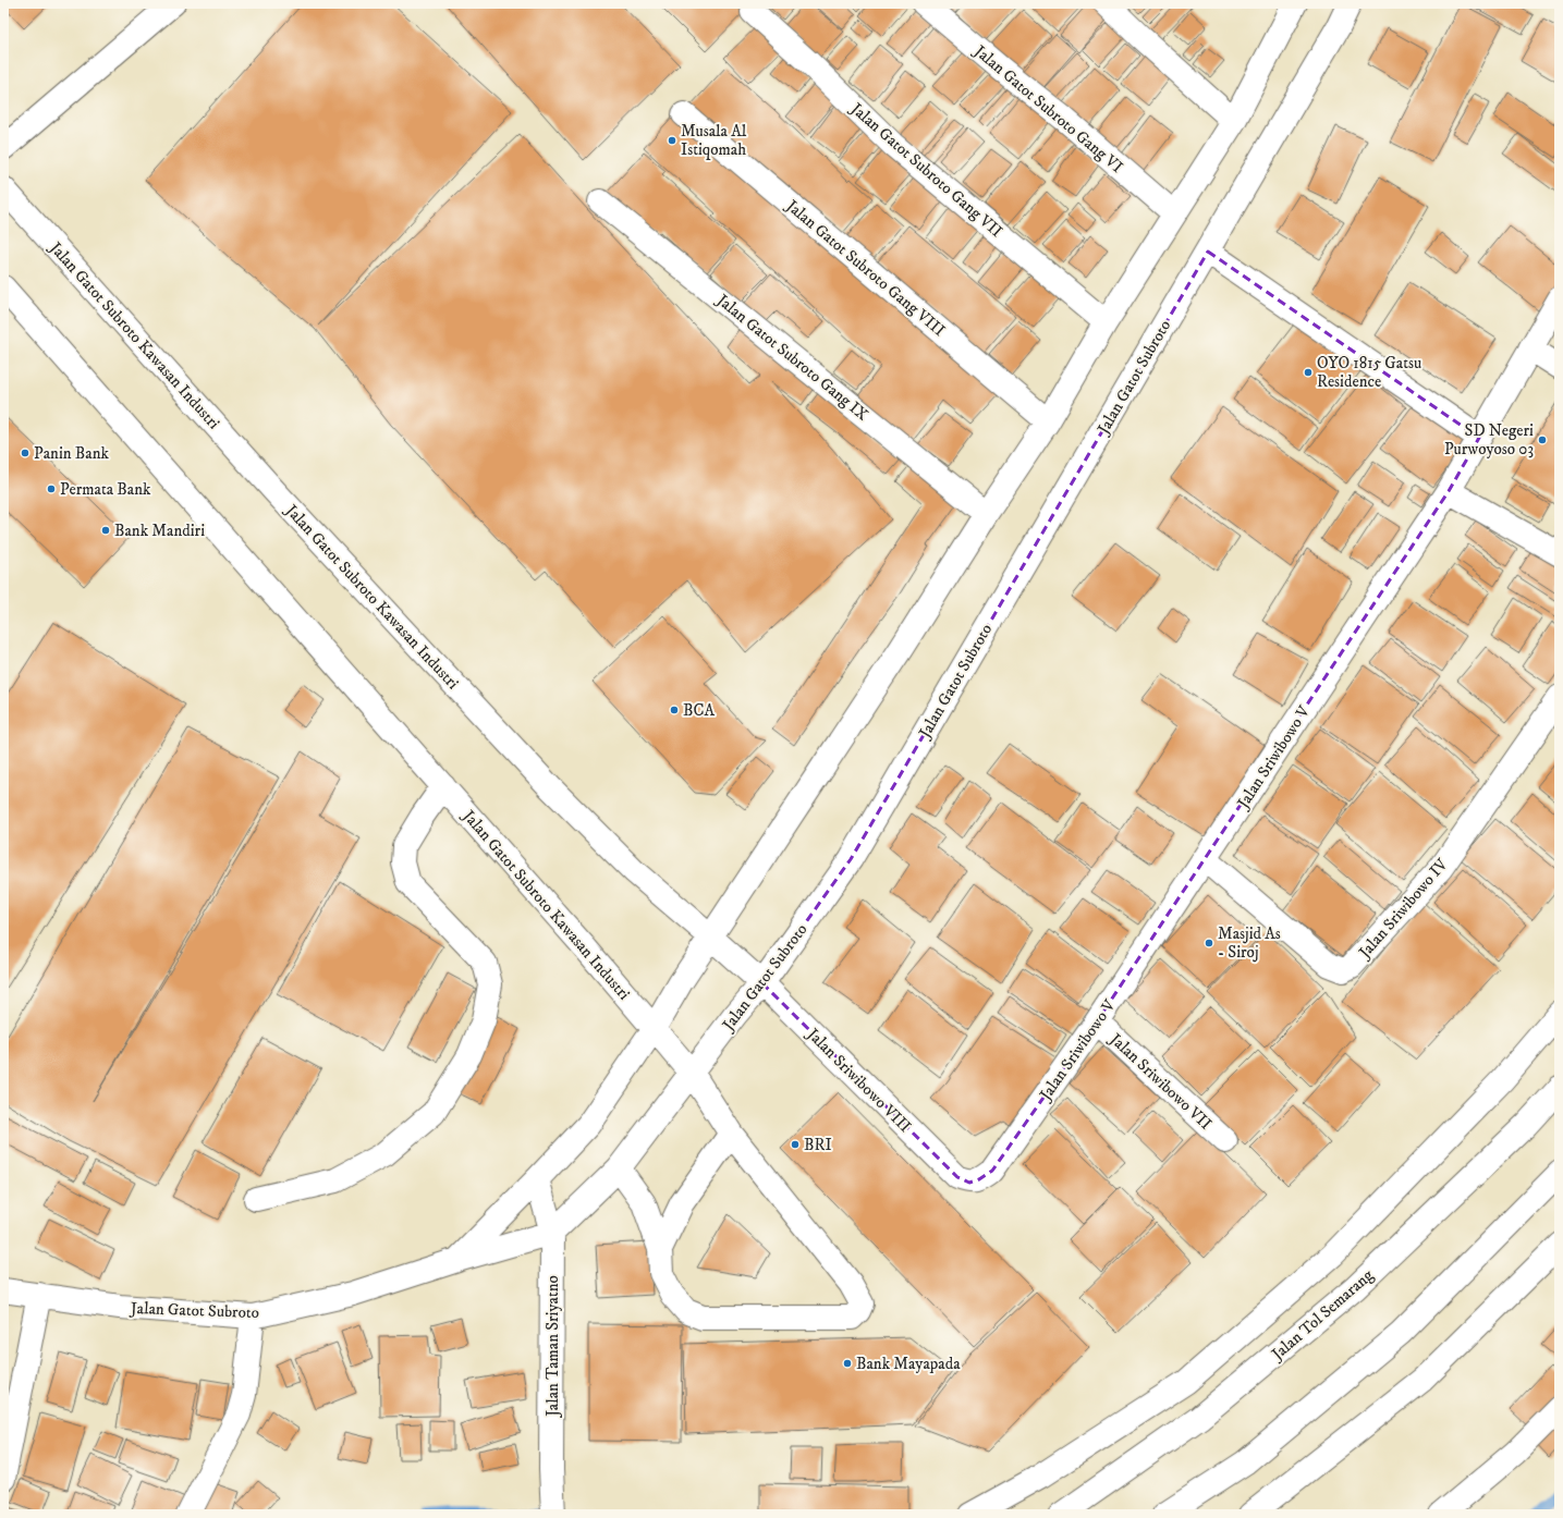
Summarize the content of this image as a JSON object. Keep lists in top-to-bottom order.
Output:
{
  "streets": {
    "main road": [
      "Jalan Gatot Subroto Gang VI",
      "Jalan Gatot Subroto Gang VII",
      "Jalan Gatot Subroto Gang VIII",
      "Jalan Gatot Subroto Kawasan Industri",
      "Jalan Gatot Subroto Gang IX",
      "Jalan Gatot Subroto",
      "Jalan Sriwibowo V",
      "Jalan Sriwibowo IV",
      "Jalan Sriwibowo VIII",
      "Jalan Sriwibowo VII",
      "Jalan Tol Semarang",
      "Jalan Taman Sriyatno"
    ]
  },
  "crossings": [
    ["Jalan Gatot Subroto Gang VI", "Jalan Gatot Subroto"],
    ["Jalan Gatot Subroto Gang VII", "Jalan Gatot Subroto"],
    ["Jalan Gatot Subroto Gang VIII", "Jalan Gatot Subroto"],
    ["Jalan Gatot Subroto Kawasan Industri", "Jalan Gatot Subroto"],
    ["Jalan Gatot Subroto Kawasan Industri", "Jalan Sriwibowo VIII"],
    ["Jalan Gatot Subroto Gang IX", "Jalan Gatot Subroto"],
    ["Jalan Gatot Subroto", "Jalan Sriwibowo VIII"],
    ["Jalan Gatot Subroto", "Jalan Taman Sriyatno"],
    ["Jalan Sriwibowo V", "Jalan Sriwibowo IV"],
    ["Jalan Sriwibowo V", "Jalan Sriwibowo VIII"],
    ["Jalan Sriwibowo V", "Jalan Sriwibowo VII"]
  ],
  "places": [
    "Musala Al Istiqomah",
    "OYO 1815 Gatsu Residence",
    "SD Negeri Purwoyoso 03",
    "Panin Bank",
    "Permata Bank",
    "Bank Mandiri",
    "BCA",
    "Masjid As - Siroj",
    "BRI",
    "Bank Mayapada"
  ]
}
